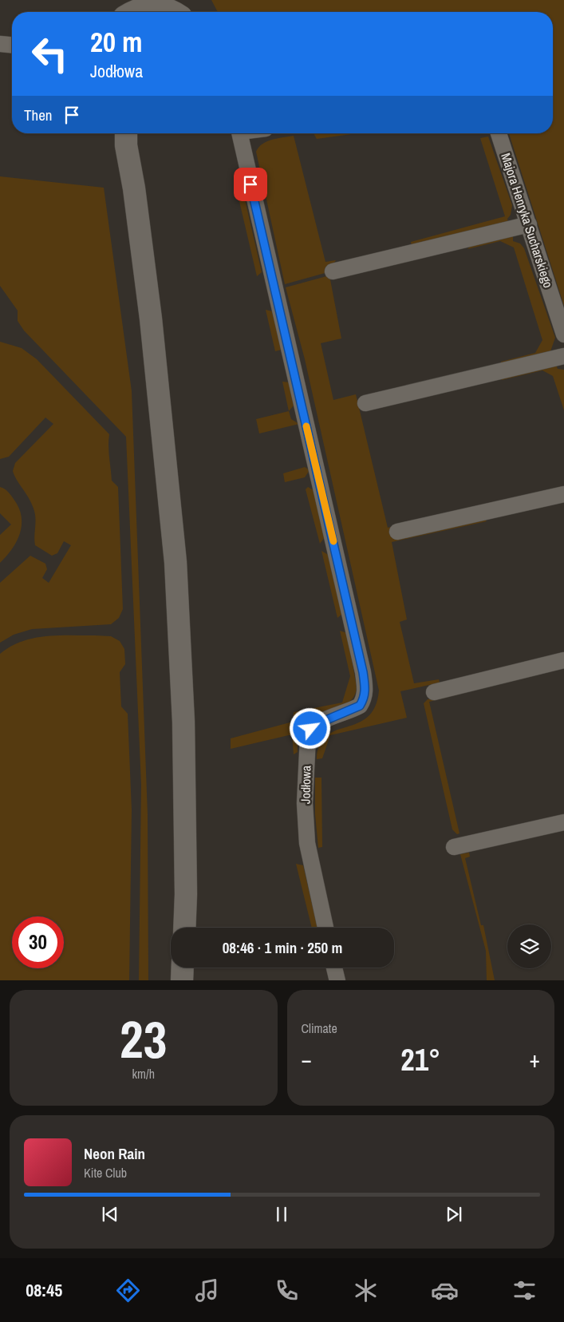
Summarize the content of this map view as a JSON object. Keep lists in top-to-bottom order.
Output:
{
  "streets": {
    "street": ["Majora Henryka Sucharskiego", "Jodłowa"]
  },
  "page": {
    "turn": ["20 m", "Jodłowa"],
    "then": "Then",
    "limit": "30",
    "trip": "08:46 · 1 min · 250 m",
    "tile": [
      ["23", "km/h"],
      "Climate"
    ],
    "heat": ["−", "21°", "+"],
    "song": ["Neon Rain", "Kite Club"],
    "tabs": "08:45"
  }
}
